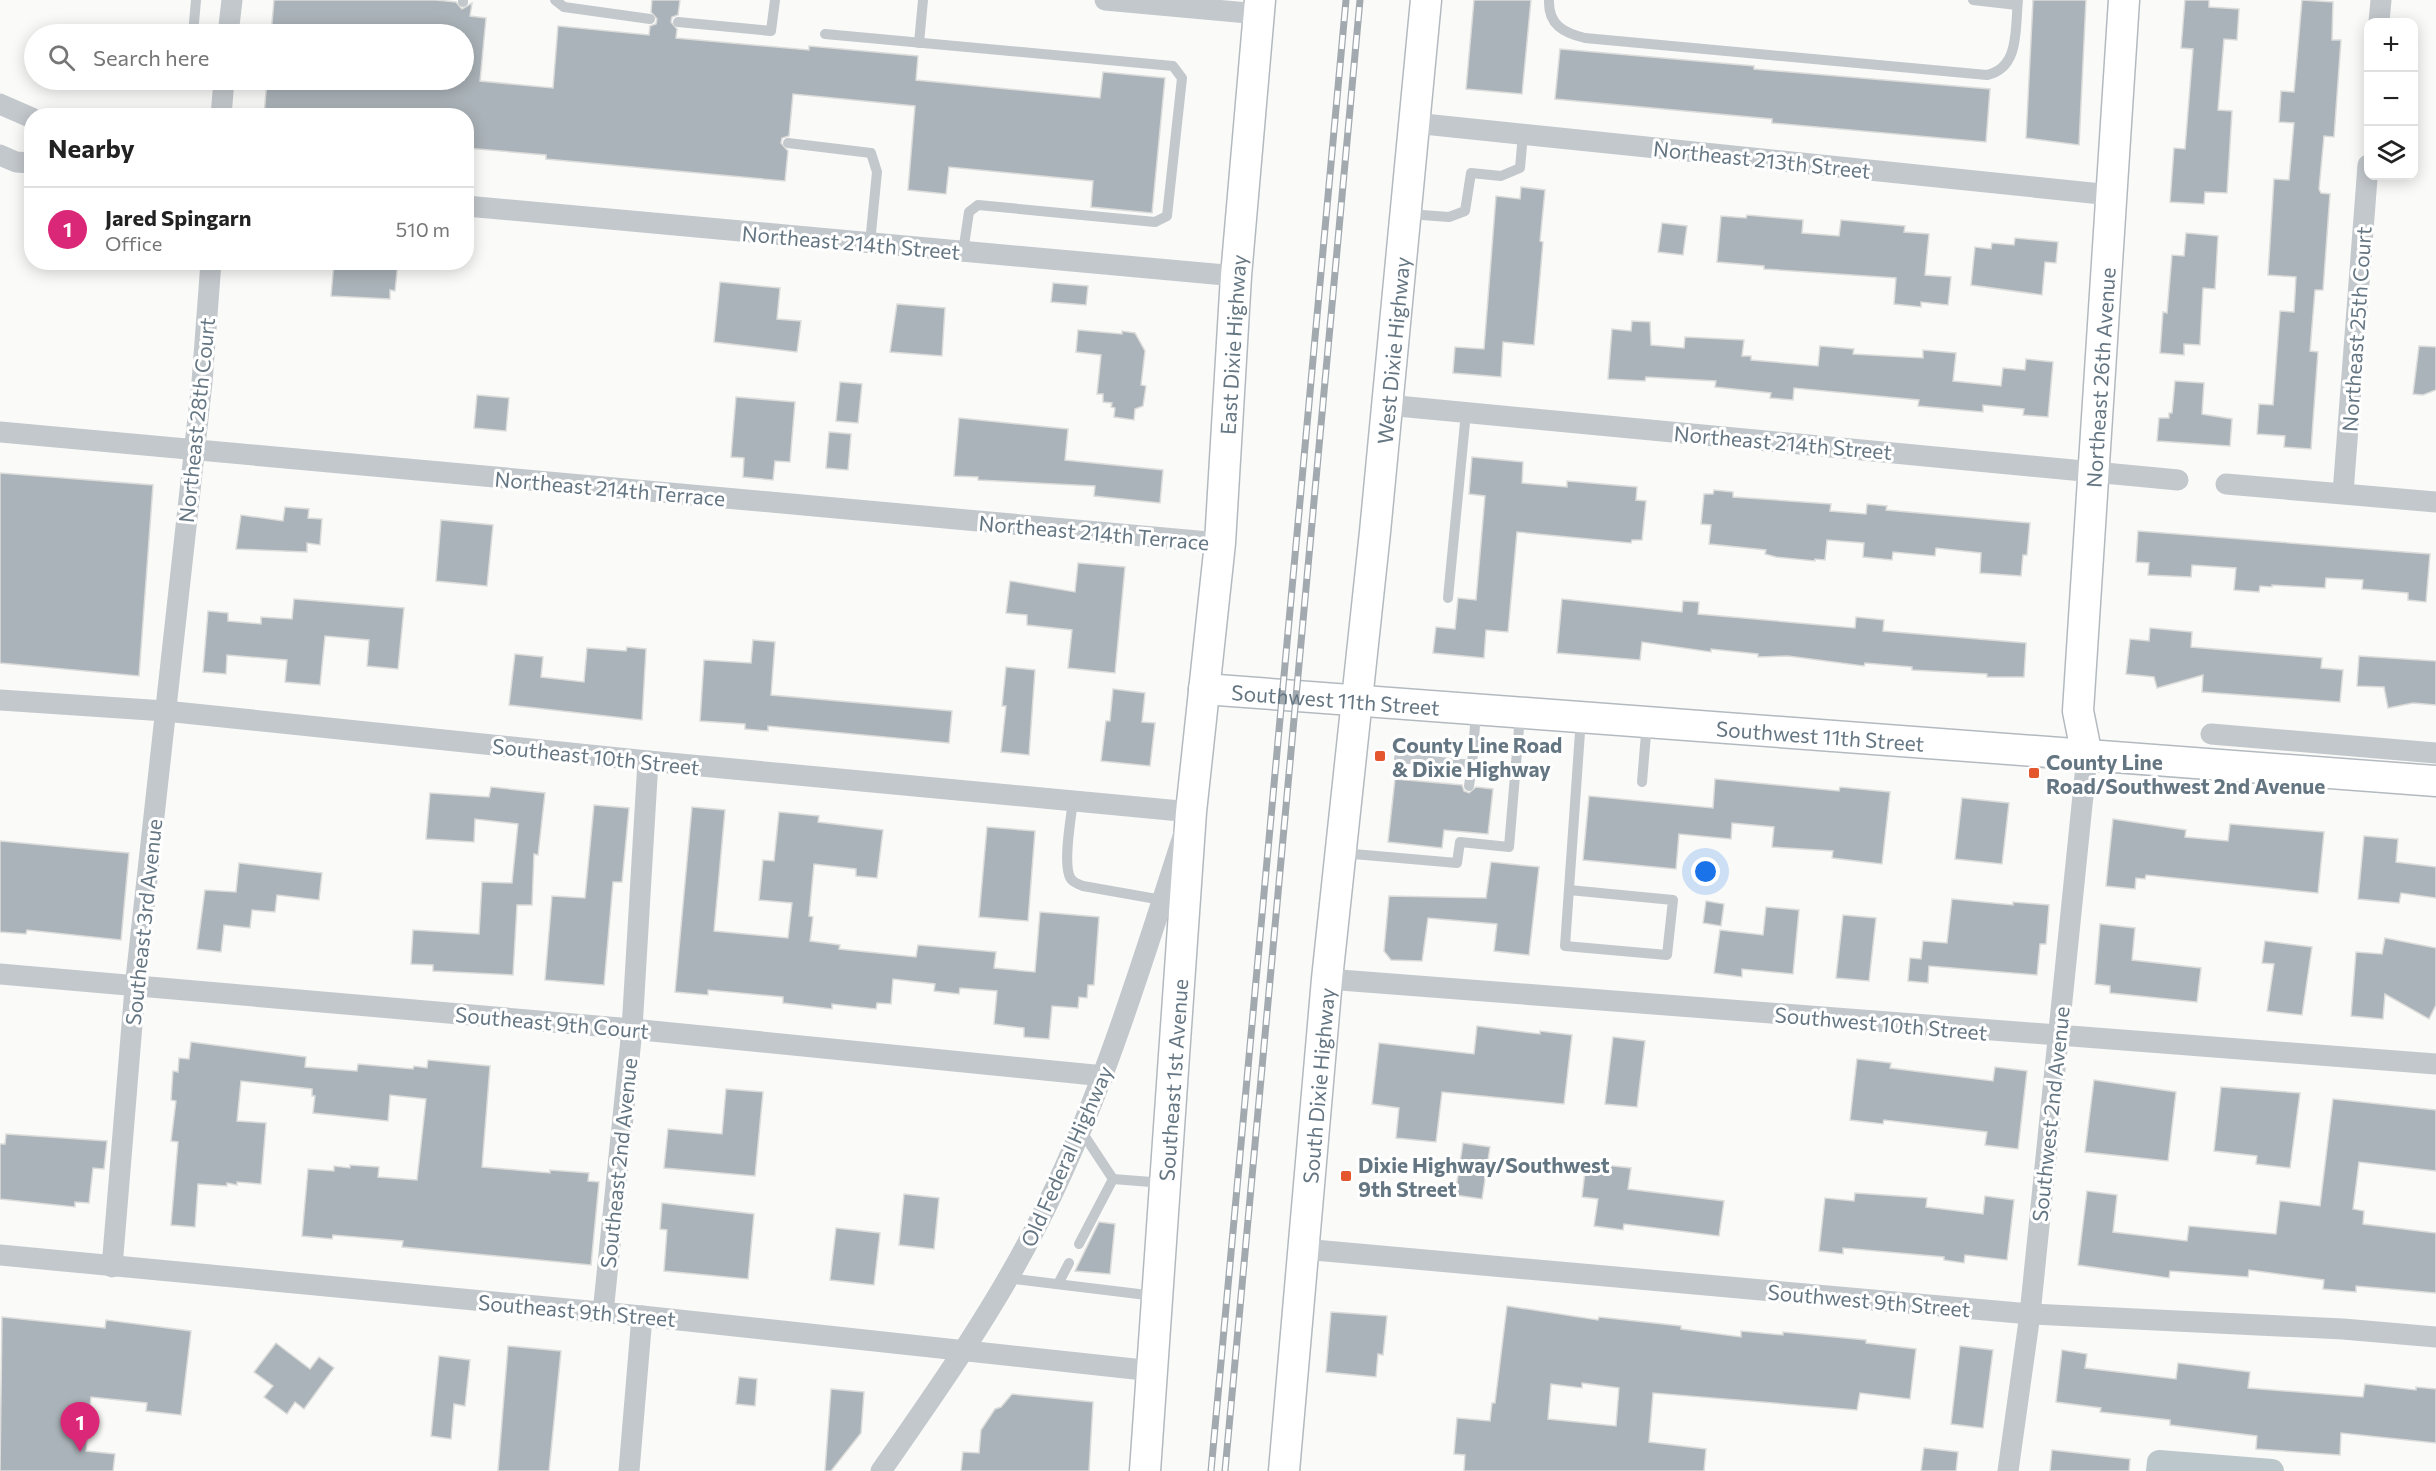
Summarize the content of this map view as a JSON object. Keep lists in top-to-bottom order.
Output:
{
  "streets": {
    "street": [
      "Northeast 213th Street",
      "Northeast 214th Street",
      "Northeast 25th Court",
      "East Dixie Highway",
      "West Dixie Highway",
      "Northeast 26th Avenue",
      "Northeast 28th Court",
      "Northeast 214th Terrace",
      "Southwest 11th Street",
      "Southeast 10th Street",
      "Southeast 3rd Avenue",
      "Southeast 9th Court",
      "Southwest 10th Street",
      "Southeast 1st Avenue",
      "South Dixie Highway",
      "Southwest 2nd Avenue",
      "Old Federal Highway",
      "Southeast 2nd Avenue",
      "Southwest 9th Street",
      "Southeast 9th Street"
    ]
  },
  "crossings": [
    ["Northeast 213th Street", "West Dixie Highway"],
    ["Northeast 213th Street", "Northeast 26th Avenue"],
    ["Northeast 214th Street", "East Dixie Highway"],
    ["Northeast 214th Street", "West Dixie Highway"],
    ["Northeast 214th Street", "Northeast 26th Avenue"],
    ["East Dixie Highway", "Northeast 214th Terrace"],
    ["East Dixie Highway", "Southwest 11th Street"],
    ["East Dixie Highway", "Southeast 1st Avenue"],
    ["West Dixie Highway", "Southwest 11th Street"],
    ["West Dixie Highway", "South Dixie Highway"],
    ["Northeast 26th Avenue", "Southwest 11th Street"],
    ["Northeast 26th Avenue", "Southwest 2nd Avenue"],
    ["Northeast 28th Court", "Northeast 214th Terrace"],
    ["Northeast 28th Court", "Southeast 3rd Avenue"],
    ["Southwest 11th Street", "Southeast 1st Avenue"],
    ["Southwest 11th Street", "South Dixie Highway"],
    ["Southwest 11th Street", "Southwest 2nd Avenue"],
    ["Southeast 10th Street", "Southeast 3rd Avenue"],
    ["Southeast 10th Street", "Southeast 1st Avenue"],
    ["Southeast 10th Street", "Old Federal Highway"],
    ["Southeast 10th Street", "Southeast 2nd Avenue"],
    ["Southeast 3rd Avenue", "Southeast 9th Court"],
    ["Southeast 3rd Avenue", "Southeast 9th Street"],
    ["Southeast 9th Court", "Old Federal Highway"],
    ["Southeast 9th Court", "Southeast 2nd Avenue"],
    ["Southwest 10th Street", "South Dixie Highway"],
    ["Southwest 10th Street", "Southwest 2nd Avenue"],
    ["Southeast 1st Avenue", "Old Federal Highway"],
    ["Southeast 1st Avenue", "Southeast 9th Street"],
    ["South Dixie Highway", "Southwest 9th Street"],
    ["Southwest 2nd Avenue", "Southwest 9th Street"],
    ["Old Federal Highway", "Southeast 9th Street"],
    ["Southeast 2nd Avenue", "Southeast 9th Street"]
  ],
  "places": {
    "transit": ["County Line Road & Dixie Highway", "County Line Road/Southwest 2nd Avenue", "Dixie Highway/Southwest 9th Street"]
  },
  "page": {
    "map_buttons": ["+", "−"],
    "search": "Search here",
    "heading": "Nearby",
    "list": [
      {
        "mark": "1",
        "name": "Jared Spingarn",
        "note": "Office",
        "value": "510 m"
      }
    ],
    "pins": "1"
  }
}
